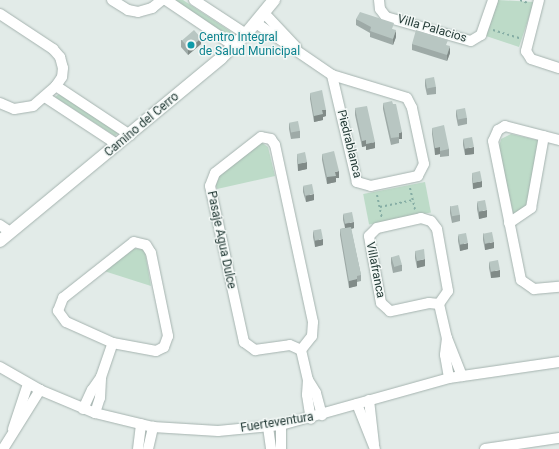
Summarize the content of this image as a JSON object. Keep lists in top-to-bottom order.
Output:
{
  "streets": {
    "street": [
      "Villa Palacios",
      "Camino del Cerro",
      "Piedrablanca",
      "Pasaje Agua Dulce",
      "Villafranca",
      "Fuerteventura"
    ]
  },
  "crossings": [
    ["Camino del Cerro", "Piedrablanca"]
  ],
  "places": ["Centro Integral de Salud Municipal"]
}
